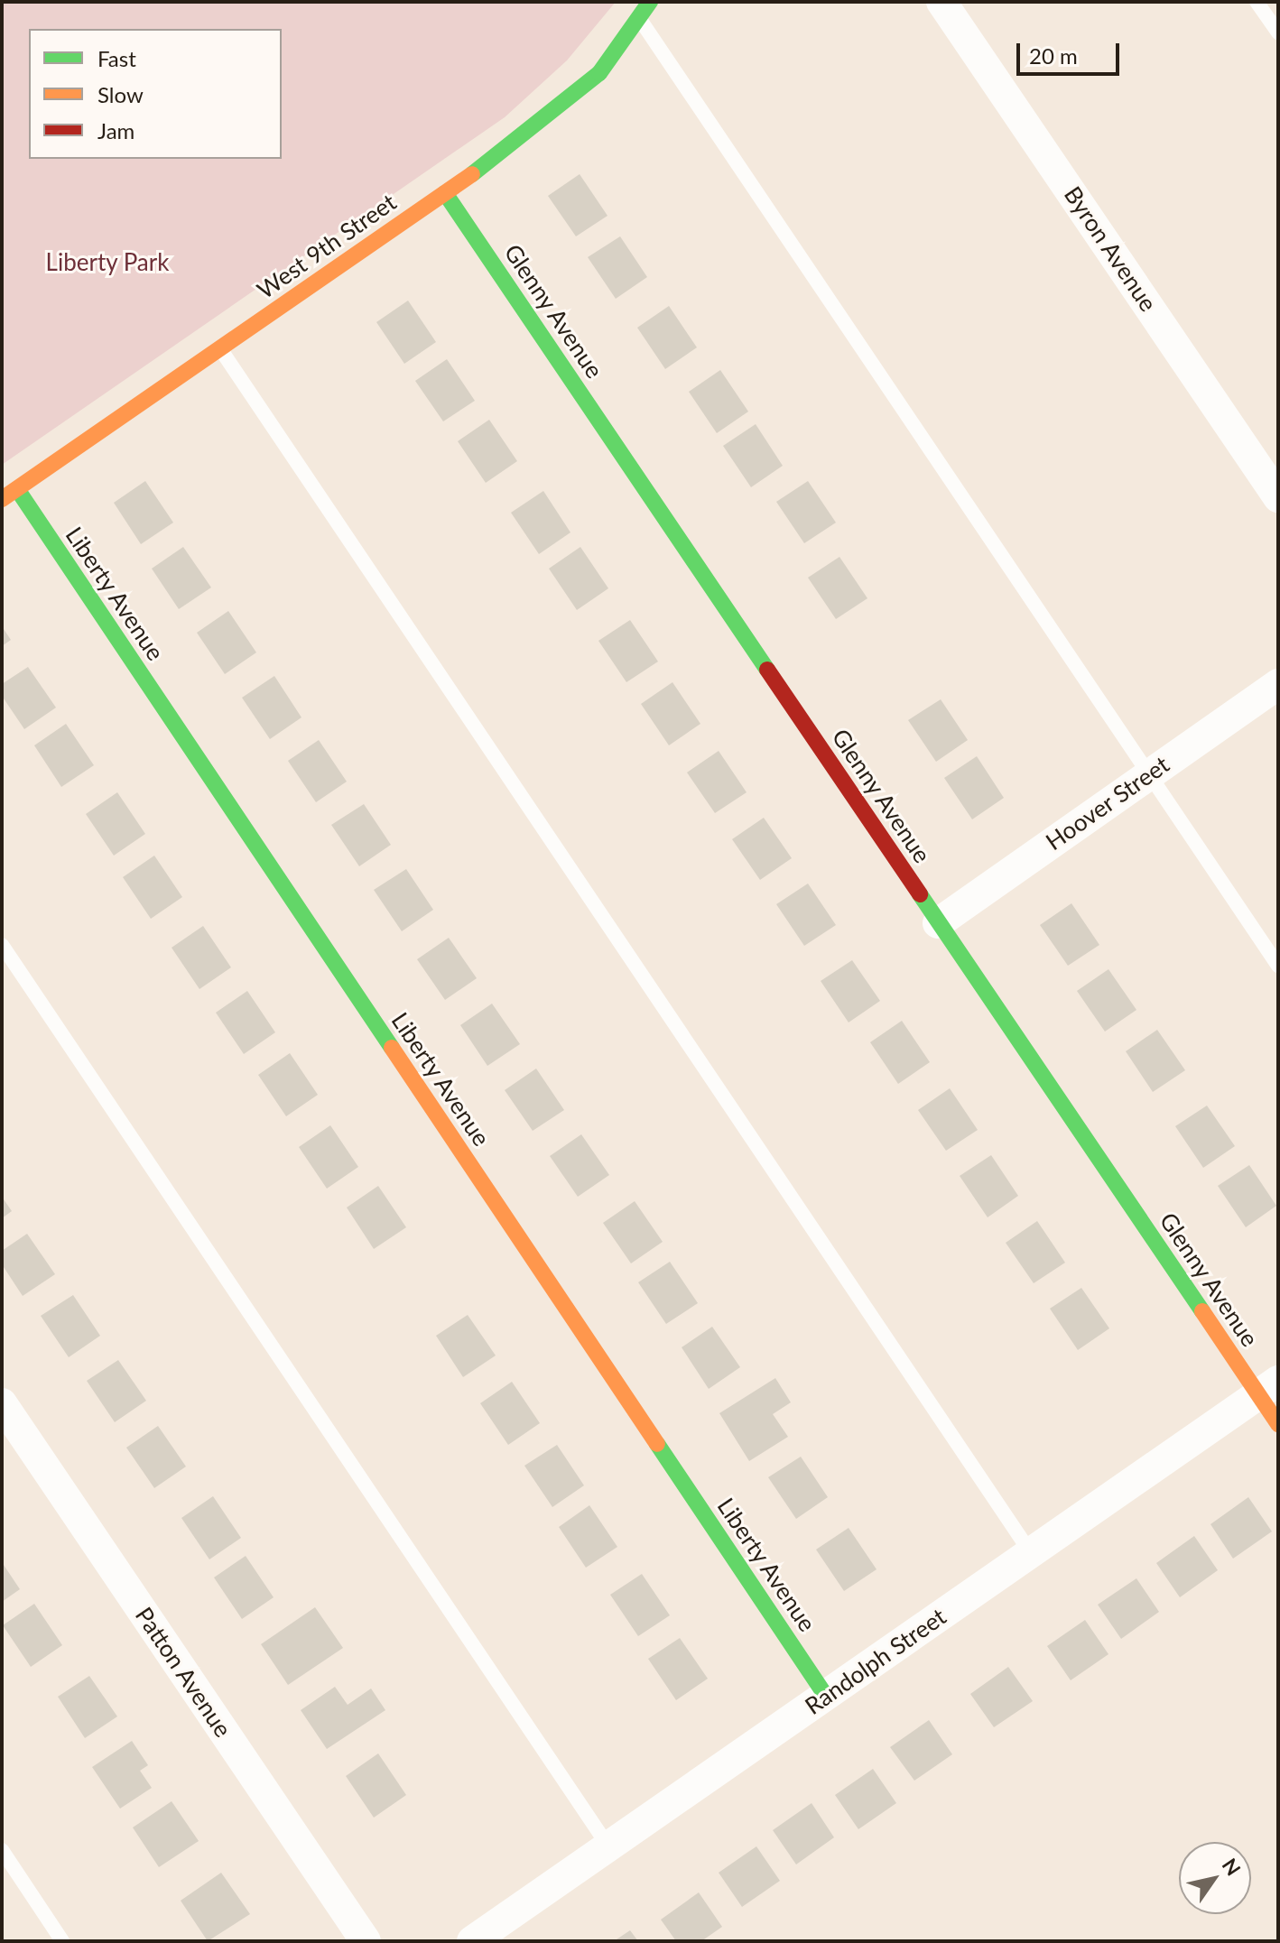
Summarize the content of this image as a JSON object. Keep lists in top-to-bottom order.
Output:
{
  "streets": {
    "street": [
      "West 9th Street",
      "Byron Avenue",
      "Glenny Avenue",
      "Liberty Avenue",
      "Hoover Street",
      "Randolph Street",
      "Patton Avenue"
    ]
  },
  "crossings": [
    ["West 9th Street", "Glenny Avenue"],
    ["West 9th Street", "Liberty Avenue"],
    ["Glenny Avenue", "Hoover Street"],
    ["Glenny Avenue", "Randolph Street"],
    ["Liberty Avenue", "Randolph Street"]
  ],
  "parks": ["Liberty Park"],
  "legend": ["Fast", "Slow", "Jam"],
  "scale_bar": "20 m",
  "north": "top right"
}
